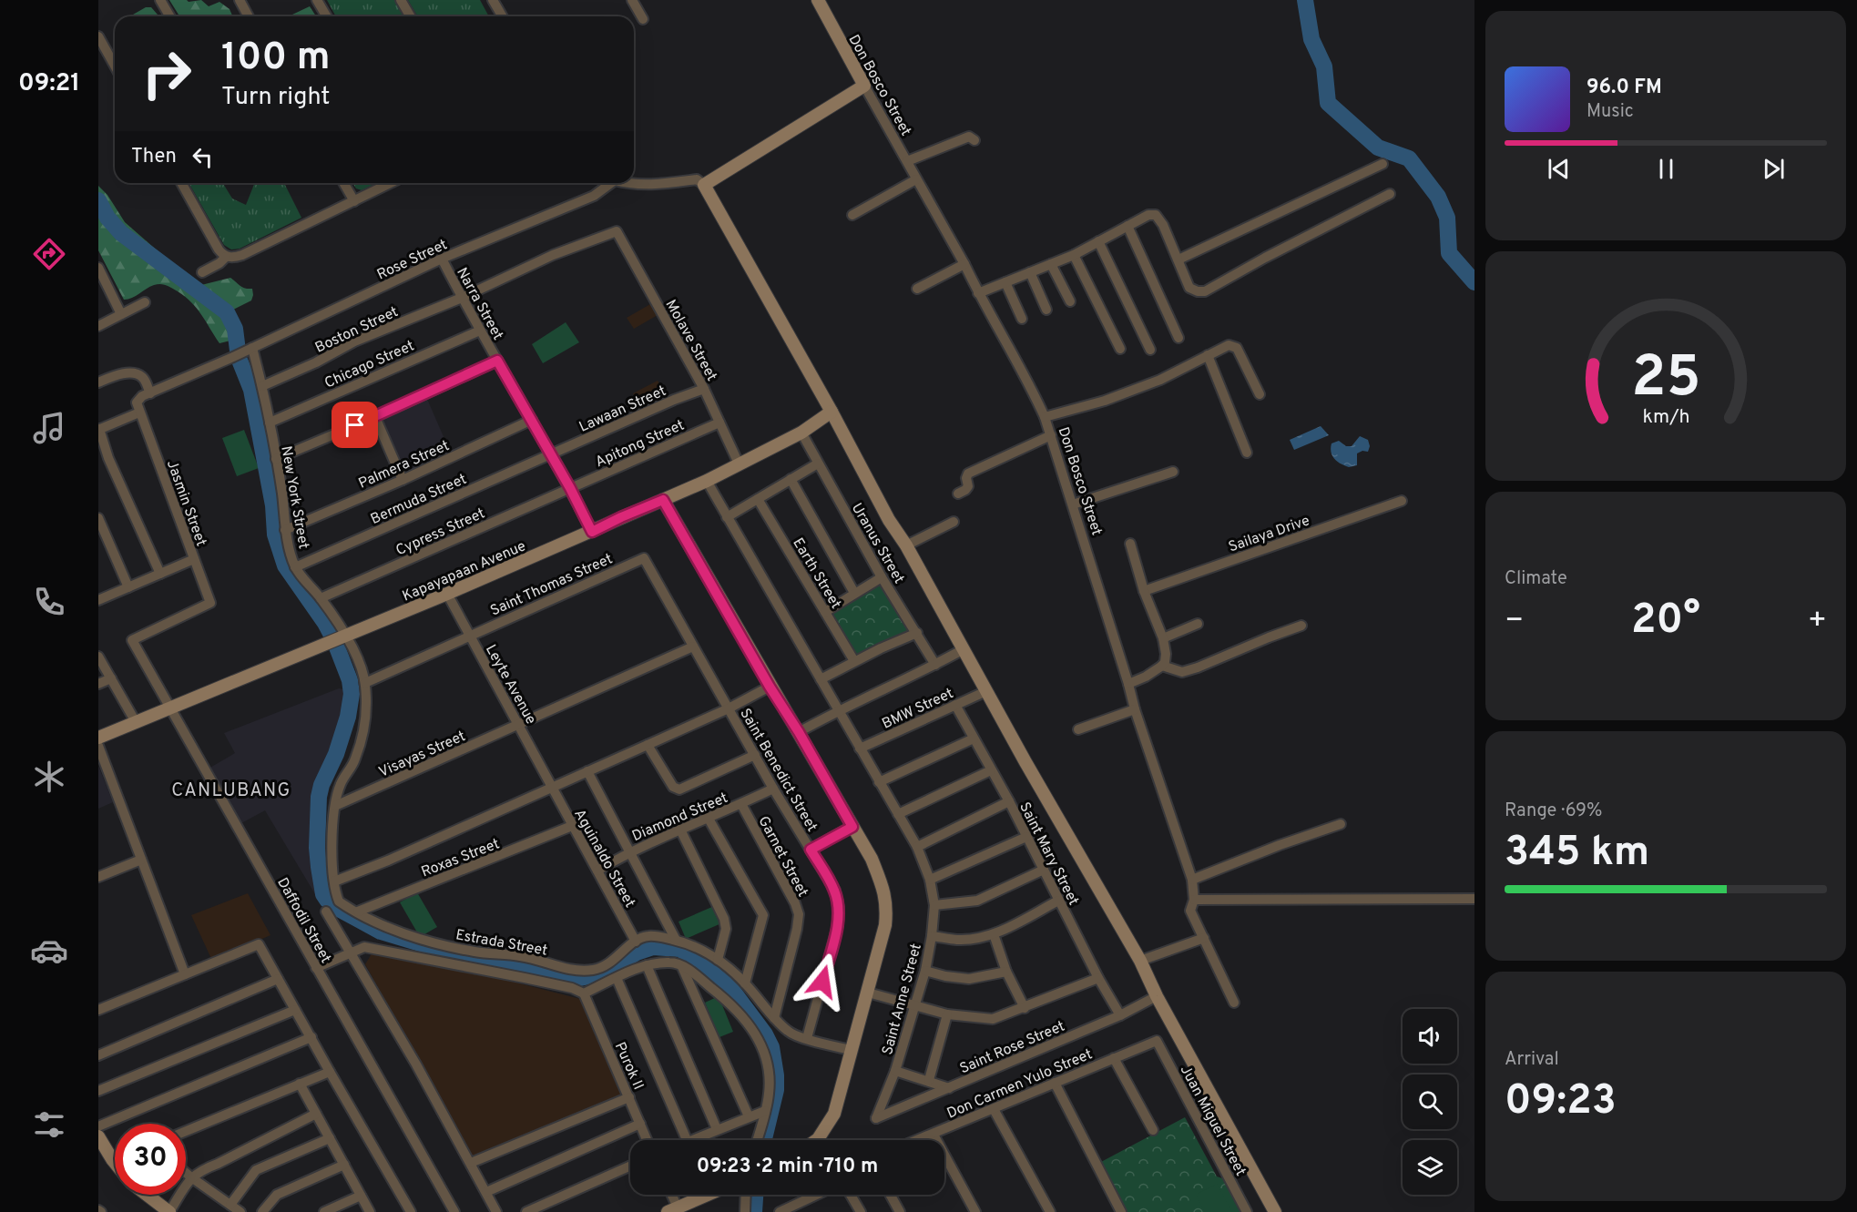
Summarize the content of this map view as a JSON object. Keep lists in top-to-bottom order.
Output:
{
  "streets": {
    "street": [
      "Don Bosco Street",
      "Rose Street",
      "Narra Street",
      "Boston Street",
      "Molave Street",
      "Chicago Street",
      "Lawaan Street",
      "Apitong Street",
      "Palmera Street",
      "New York Street",
      "Bermuda Street",
      "Jasmin Street",
      "Cypress Street",
      "Sailaya Drive",
      "Uranus Street",
      "Kapayapaan Avenue",
      "Earth Street",
      "Saint Thomas Street",
      "Leyte Avenue",
      "BMW Street",
      "Visayas Street",
      "Saint Benedict Street",
      "Diamond Street",
      "Saint Mary Street",
      "Garnet Street",
      "Roxas Street",
      "Aguinaldo Street",
      "Daffodil Street",
      "Estrada Street",
      "Saint Anne Street",
      "Saint Rose Street",
      "Purok II",
      "Don Carmen Yulo Street",
      "Juan Miguel Street"
    ]
  },
  "crossings": [
    ["Rose Street", "Narra Street"],
    ["Rose Street", "New York Street"],
    ["Narra Street", "Boston Street"],
    ["Narra Street", "Chicago Street"],
    ["Narra Street", "Lawaan Street"],
    ["Narra Street", "Apitong Street"],
    ["Narra Street", "Palmera Street"],
    ["Narra Street", "Bermuda Street"],
    ["Narra Street", "Cypress Street"],
    ["Narra Street", "Kapayapaan Avenue"],
    ["Boston Street", "Molave Street"],
    ["Boston Street", "New York Street"],
    ["Molave Street", "Lawaan Street"],
    ["Molave Street", "Apitong Street"],
    ["Molave Street", "Kapayapaan Avenue"],
    ["Chicago Street", "New York Street"],
    ["Lawaan Street", "Bermuda Street"],
    ["Apitong Street", "Cypress Street"],
    ["Palmera Street", "New York Street"],
    ["New York Street", "Bermuda Street"],
    ["New York Street", "Cypress Street"],
    ["New York Street", "Kapayapaan Avenue"],
    ["New York Street", "Saint Thomas Street"],
    ["New York Street", "Visayas Street"],
    ["New York Street", "Estrada Street"],
    ["Jasmin Street", "Daffodil Street"],
    ["Uranus Street", "Kapayapaan Avenue"],
    ["Kapayapaan Avenue", "Leyte Avenue"],
    ["Kapayapaan Avenue", "Daffodil Street"],
    ["Kapayapaan Avenue", "Saint Anne Street"],
    ["Saint Thomas Street", "Leyte Avenue"],
    ["Saint Thomas Street", "Saint Benedict Street"],
    ["Leyte Avenue", "Visayas Street"],
    ["Leyte Avenue", "Aguinaldo Street"],
    ["BMW Street", "Saint Mary Street"],
    ["BMW Street", "Saint Anne Street"],
    ["Visayas Street", "Saint Benedict Street"],
    ["Visayas Street", "Estrada Street"],
    ["Saint Benedict Street", "Diamond Street"],
    ["Diamond Street", "Garnet Street"],
    ["Diamond Street", "Aguinaldo Street"],
    ["Saint Mary Street", "Saint Rose Street"],
    ["Roxas Street", "Aguinaldo Street"],
    ["Roxas Street", "Estrada Street"],
    ["Aguinaldo Street", "Estrada Street"],
    ["Saint Anne Street", "Saint Rose Street"],
    ["Don Carmen Yulo Street", "Juan Miguel Street"]
  ],
  "districts": ["CANLUBANG"],
  "page": {
    "tabs": "09:21",
    "turn": ["100 m", "Turn right"],
    "song": ["96.0 FM", "Music"],
    "then": "Then",
    "tile": [
      "Climate",
      ["Range · 69%", "345 km"],
      ["Arrival", "09:23"]
    ],
    "heat": ["−", "20°", "+"],
    "limit": "30",
    "trip": "09:23 · 2 min · 710 m",
    "gauge": ["25", "km/h"]
  }
}
